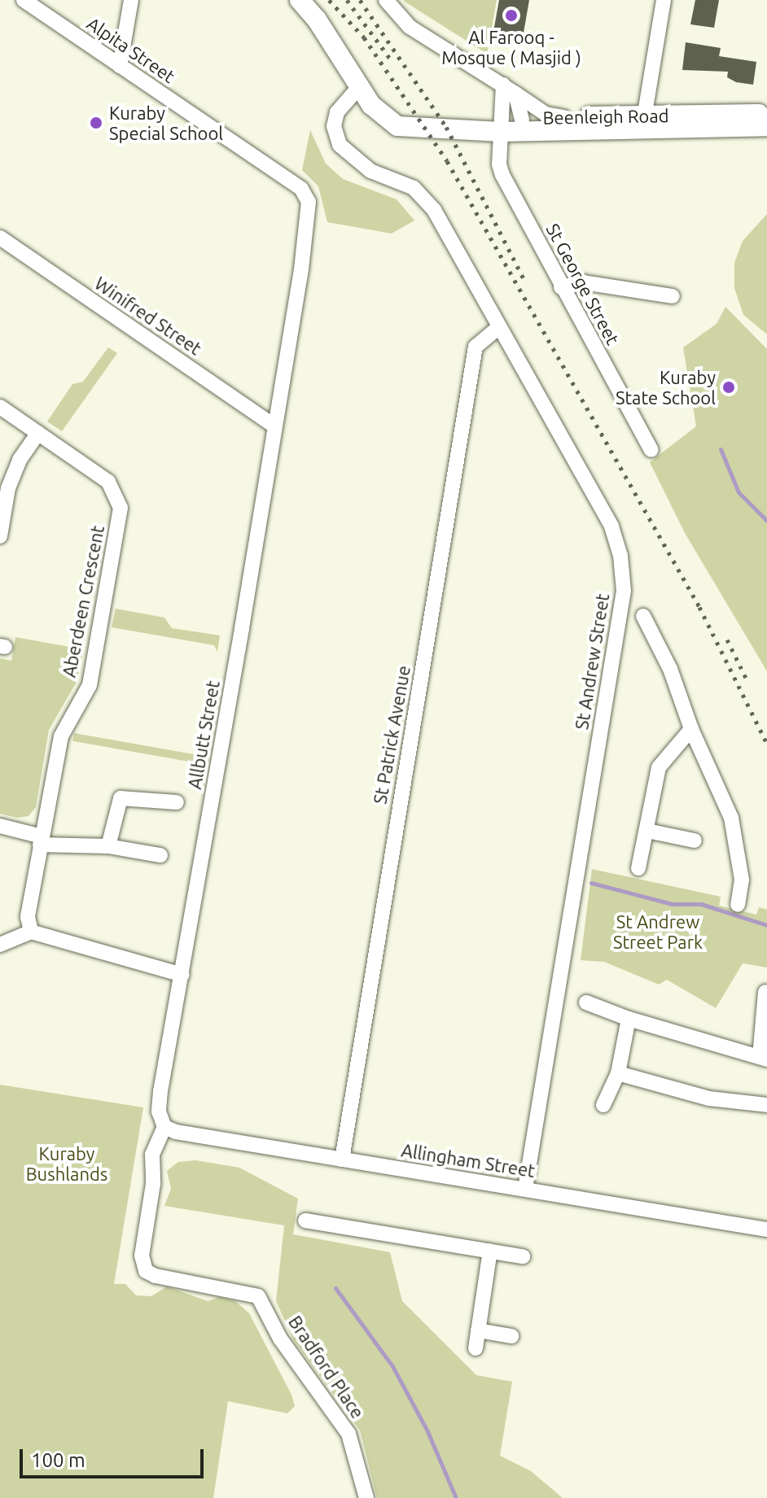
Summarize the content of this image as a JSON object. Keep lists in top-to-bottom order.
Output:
{
  "streets": {
    "main road": ["Beenleigh Road"],
    "street": [
      "Alpita Street",
      "St George Street",
      "Winifred Street",
      "Aberdeen Crescent",
      "St Andrew Street",
      "Allbutt Street",
      "St Patrick Avenue",
      "Allingham Street",
      "Bradford Place"
    ]
  },
  "crossings": [
    ["Alpita Street", "Allbutt Street"],
    ["Beenleigh Road", "St George Street"],
    ["Beenleigh Road", "St Andrew Street"],
    ["Winifred Street", "Allbutt Street"],
    ["St Andrew Street", "St Patrick Avenue"],
    ["St Andrew Street", "Allingham Street"],
    ["Allbutt Street", "Allingham Street"],
    ["Allbutt Street", "Bradford Place"],
    ["St Patrick Avenue", "Allingham Street"],
    ["Allingham Street", "Bradford Place"]
  ],
  "parks": ["St Andrew Street Park", "Kuraby Bushlands"],
  "places": ["Al Farooq - Mosque ( Masjid )", "Kuraby Special School", "Kuraby State School"],
  "scale_bar": "100 m"
}
